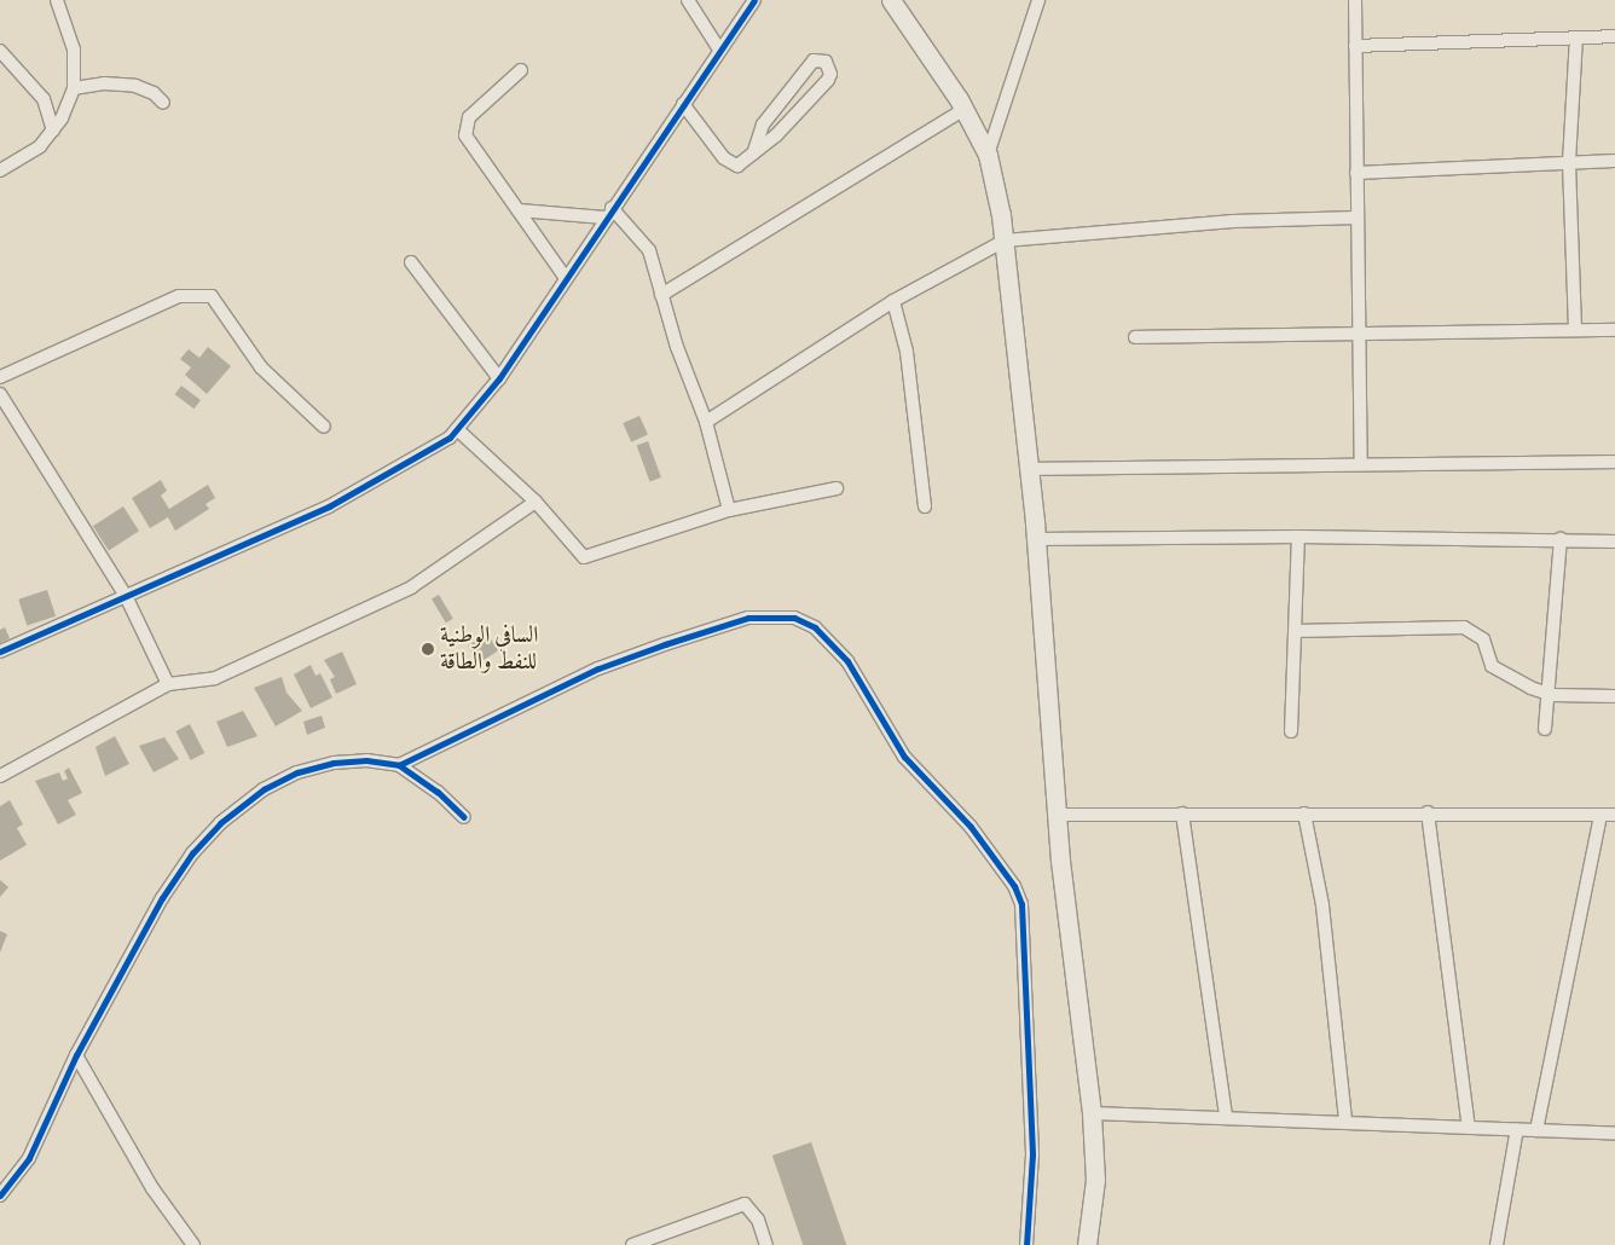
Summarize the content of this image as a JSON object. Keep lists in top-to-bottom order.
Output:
{
  "places": ["السافي الوطنية للنفط والطاقة"]
}
